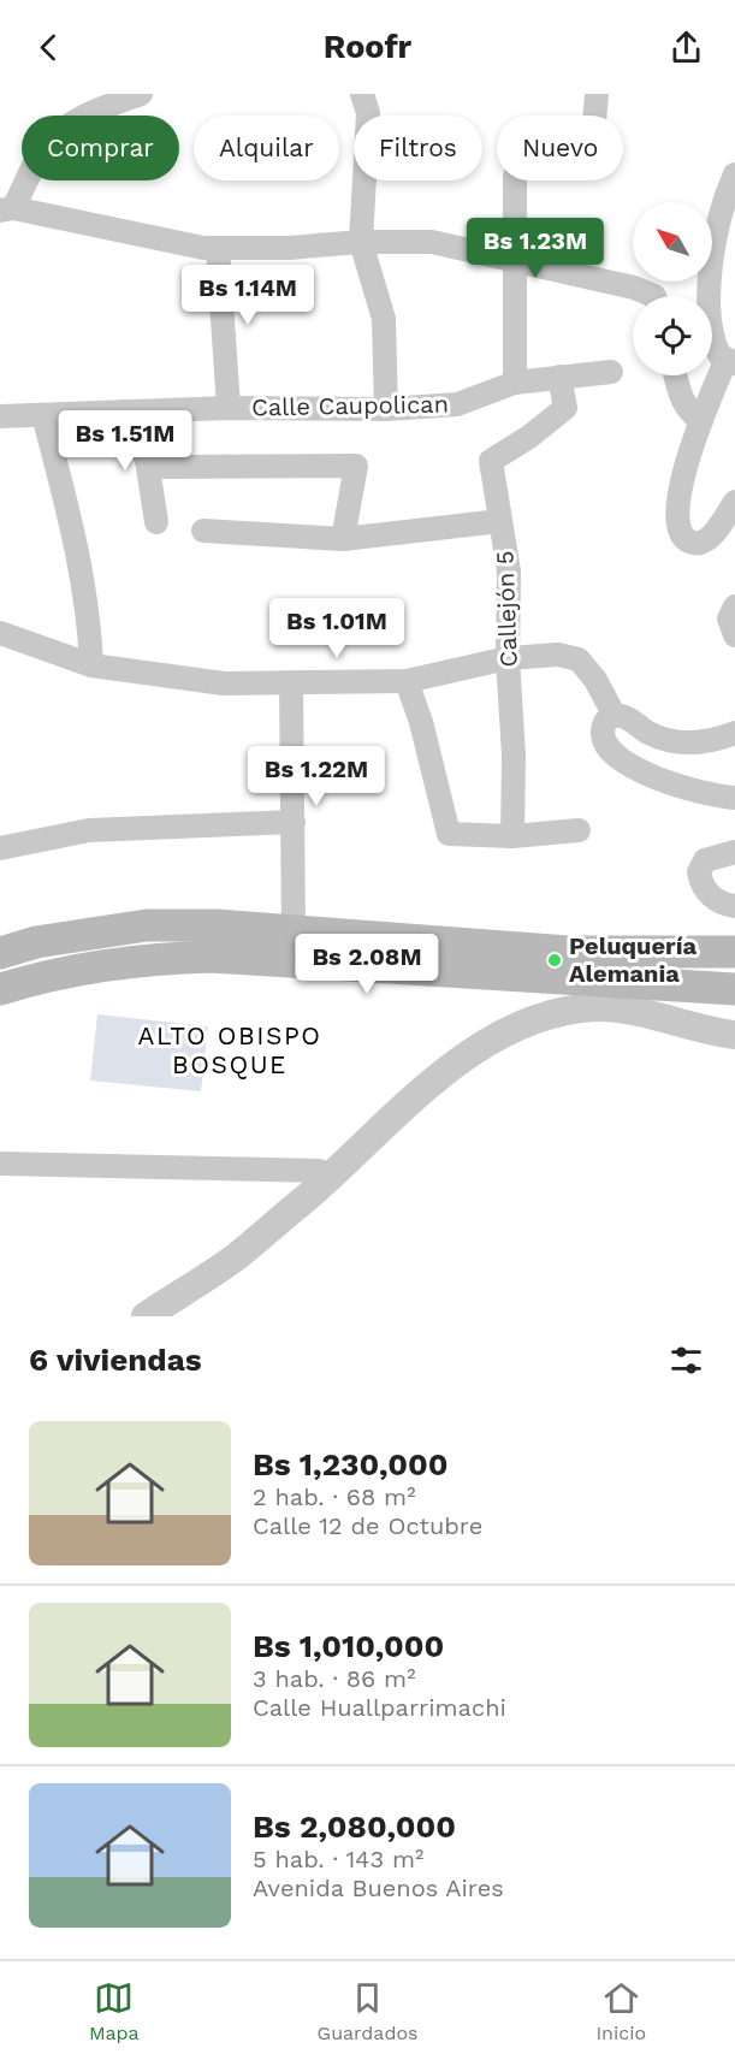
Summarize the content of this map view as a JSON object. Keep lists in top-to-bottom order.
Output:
{
  "streets": {
    "street": ["Calle Caupolican", "Callejón 5"]
  },
  "crossings": [
    ["Calle Caupolican", "Callejón 5"]
  ],
  "districts": ["ALTO OBISPO BOSQUE"],
  "places": ["Peluquería Alemania"],
  "north": "top left",
  "page": {
    "header": "Roofr",
    "chip": [
      "Comprar",
      "Alquilar",
      "Filtros",
      "Nuevo"
    ],
    "price": [
      "Bs 1.23M",
      "Bs 1.14M",
      "Bs 1.51M",
      "Bs 1.01M",
      "Bs 1.22M",
      "Bs 2.08M"
    ],
    "heading": "6 viviendas",
    "list": [
      {
        "name": "Bs 1,230,000",
        "note": "2 hab. · 68 m² · Calle 12 de Octubre"
      },
      {
        "name": "Bs 1,010,000",
        "note": "3 hab. · 86 m² · Calle Huallparrimachi"
      },
      {
        "name": "Bs 2,080,000",
        "note": "5 hab. · 143 m² · Avenida Buenos Aires"
      }
    ],
    "tabs": ["Mapa", "Guardados", "Inicio"]
  }
}
